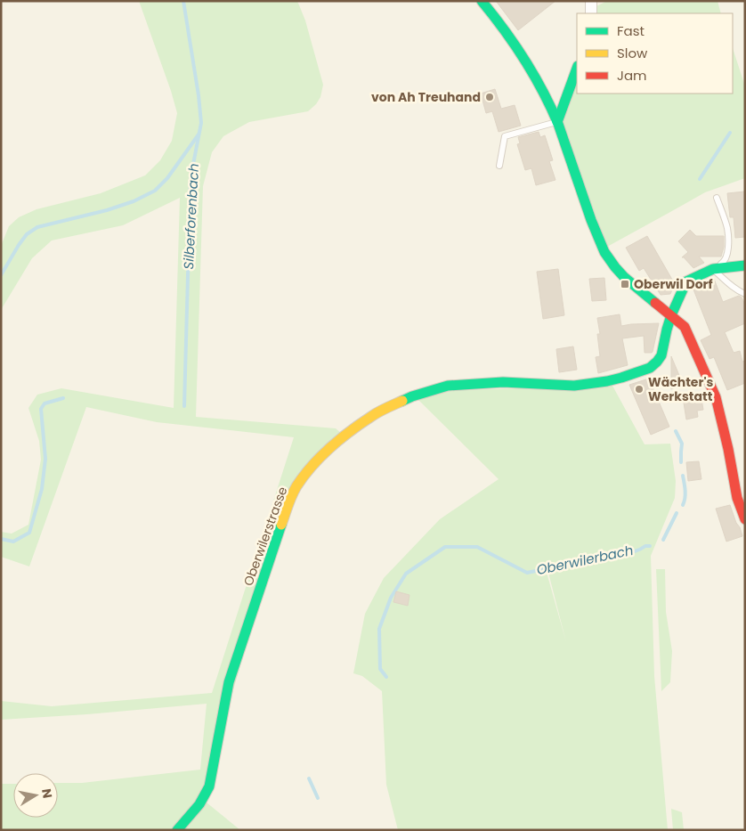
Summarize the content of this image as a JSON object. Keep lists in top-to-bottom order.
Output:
{
  "streets": {
    "street": ["Oberwilerstrasse"]
  },
  "water": ["Silberforenbach", "Oberwilerbach"],
  "places": {
    "other": ["von Ah Treuhand", "Wächter's Werkstatt"],
    "transit": ["Oberwil Dorf"]
  },
  "legend": ["Fast", "Slow", "Jam"],
  "north": "right"
}
